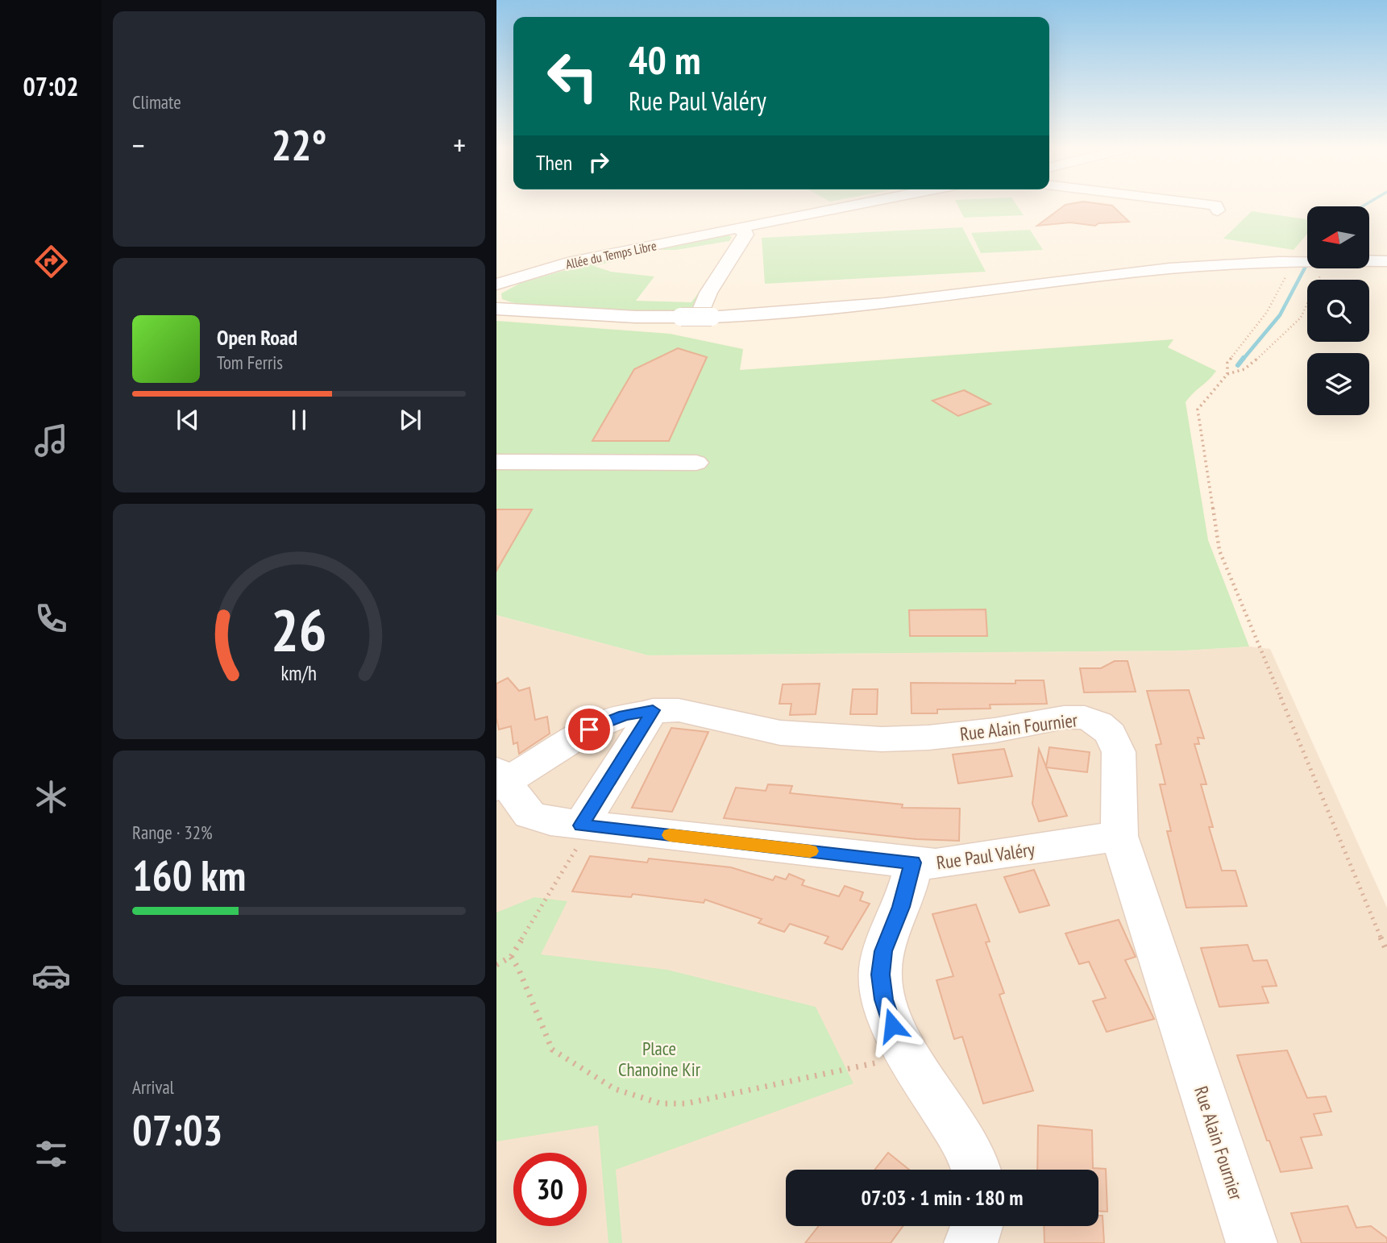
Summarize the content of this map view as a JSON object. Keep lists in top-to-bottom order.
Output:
{
  "streets": {
    "street": ["Allée du Temps Libre", "Rue Alain Fournier", "Rue Paul Valéry"]
  },
  "crossings": [
    ["Rue Alain Fournier", "Rue Paul Valéry"]
  ],
  "parks": ["Place Chanoine Kir"],
  "north": "left",
  "page": {
    "tabs": "07:02",
    "tile": [
      "Climate",
      ["Range · 32%", "160 km"],
      ["Arrival", "07:03"]
    ],
    "turn": ["40 m", "Rue Paul Valéry"],
    "heat": ["−", "22°", "+"],
    "then": "Then",
    "song": ["Open Road", "Tom Ferris"],
    "limit": "30",
    "trip": "07:03 · 1 min · 180 m",
    "gauge": ["26", "km/h"]
  }
}
